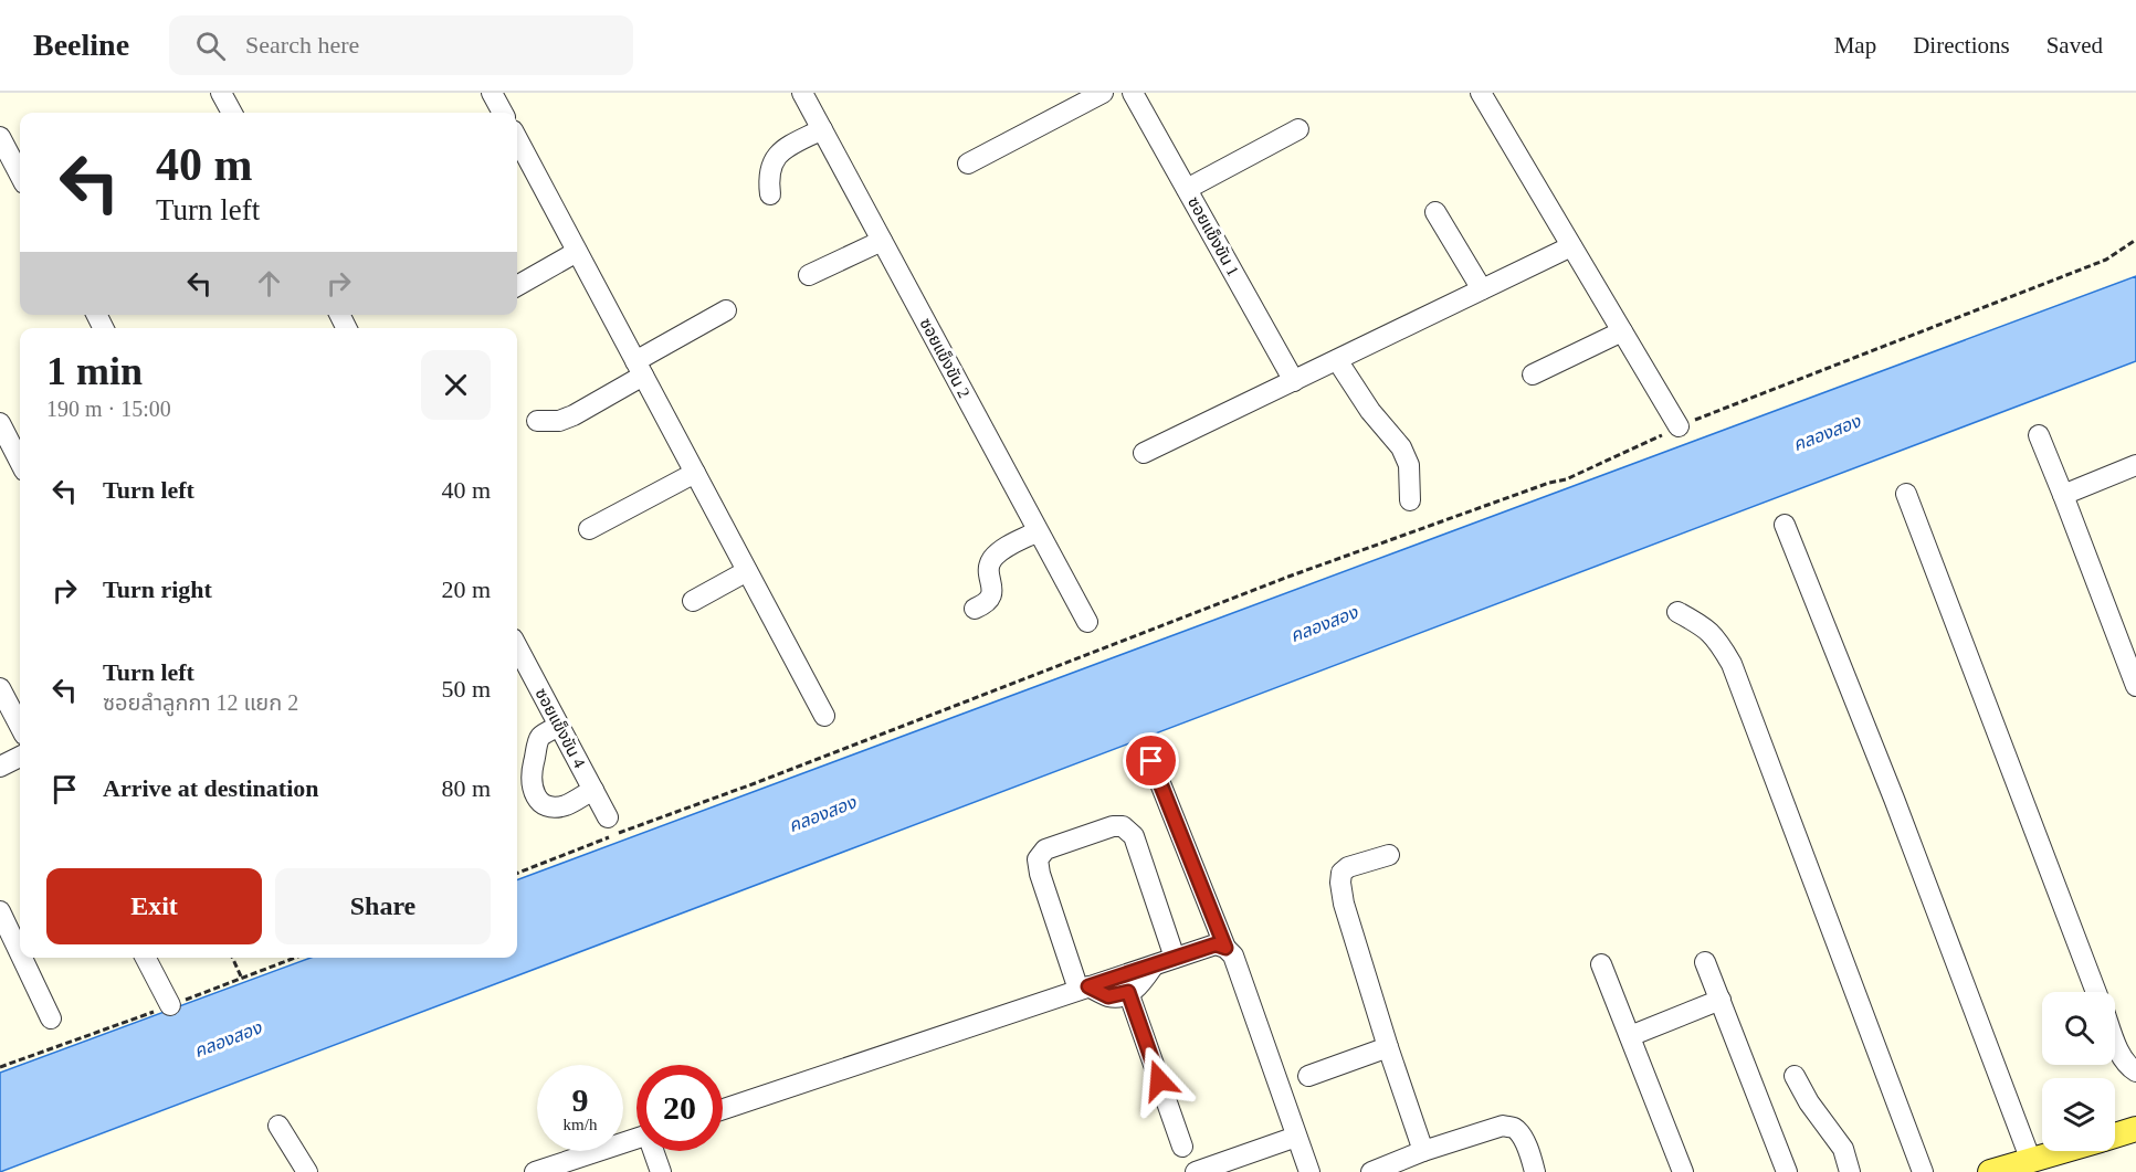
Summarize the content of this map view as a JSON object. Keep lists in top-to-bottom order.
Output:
{
  "streets": {
    "street": ["ซอยแข็งขัน 1", "ซอยแข็งขัน 2", "ซอยแข็งขัน 4"]
  },
  "water": ["คลองสอง"],
  "page": {
    "header": "Beeline",
    "search": "Search here",
    "nav": ["Map", "Directions", "Saved"],
    "turn": ["40 m", "Turn left"],
    "heading": ["1 min", "190 m · 15:00"],
    "list": [
      {
        "name": "Turn left",
        "value": "40 m"
      },
      {
        "name": "Turn right",
        "value": "20 m"
      },
      {
        "name": "Turn left",
        "note": "ซอยลําลูกกา 12 แยก 2",
        "value": "50 m"
      },
      {
        "name": "Arrive at destination",
        "value": "80 m"
      }
    ],
    "buttons": ["Exit", "Share"],
    "speed": "9 km/h",
    "limit": "20"
  }
}
